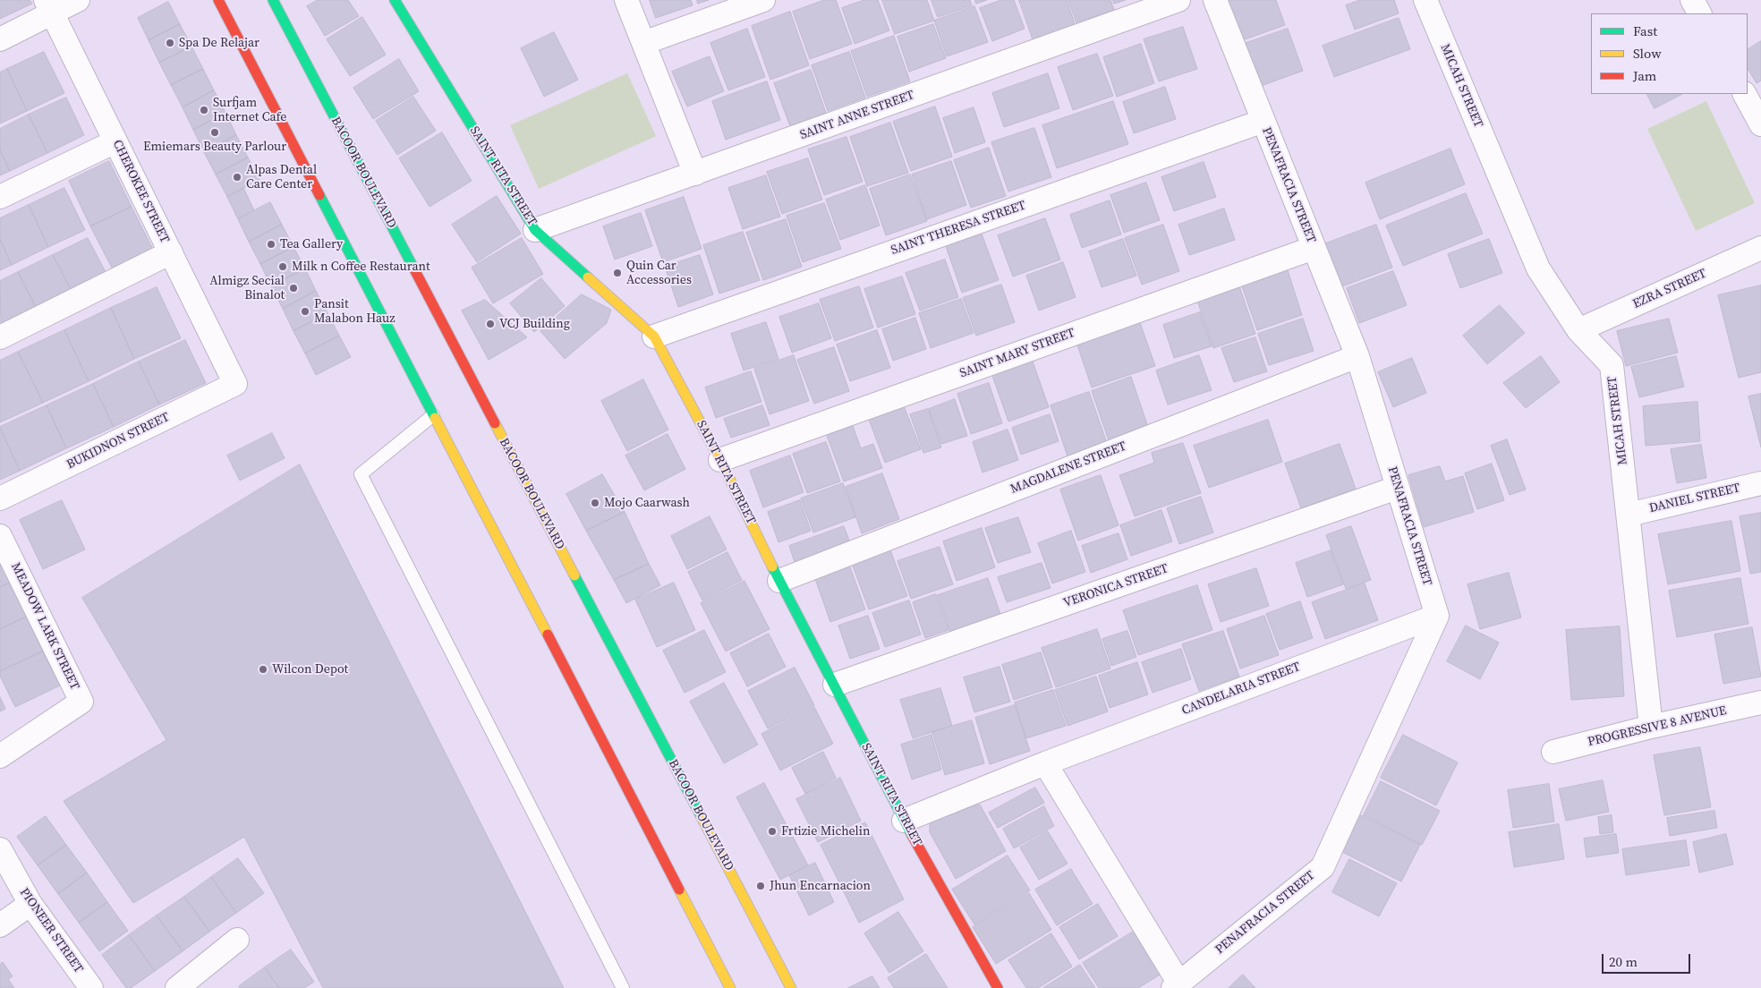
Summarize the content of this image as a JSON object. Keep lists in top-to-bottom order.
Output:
{
  "streets": {
    "main road": ["BACOOR BOULEVARD", "SAINT RITA STREET"],
    "street": [
      "MICAH STREET",
      "SAINT ANNE STREET",
      "PENAFRACIA STREET",
      "CHEROKEE STREET",
      "SAINT THERESA STREET",
      "EZRA STREET",
      "SAINT MARY STREET",
      "BUKIDNON STREET",
      "MAGDALENE STREET",
      "DANIEL STREET",
      "VERONICA STREET",
      "MEADOW LARK STREET",
      "CANDELARIA STREET",
      "PROGRESSIVE 8 AVENUE",
      "PIONEER STREET"
    ]
  },
  "crossings": [
    ["MICAH STREET", "EZRA STREET"],
    ["MICAH STREET", "DANIEL STREET"],
    ["MICAH STREET", "PROGRESSIVE 8 AVENUE"],
    ["SAINT ANNE STREET", "SAINT RITA STREET"],
    ["SAINT RITA STREET", "SAINT THERESA STREET"],
    ["SAINT RITA STREET", "SAINT MARY STREET"],
    ["SAINT RITA STREET", "MAGDALENE STREET"],
    ["SAINT RITA STREET", "VERONICA STREET"],
    ["SAINT RITA STREET", "CANDELARIA STREET"],
    ["PENAFRACIA STREET", "SAINT THERESA STREET"],
    ["PENAFRACIA STREET", "SAINT MARY STREET"],
    ["PENAFRACIA STREET", "MAGDALENE STREET"],
    ["PENAFRACIA STREET", "VERONICA STREET"],
    ["PENAFRACIA STREET", "CANDELARIA STREET"],
    ["CHEROKEE STREET", "BUKIDNON STREET"]
  ],
  "places": [
    "Spa De Relajar",
    "Surfjam Internet Cafe",
    "Emiemars Beauty Parlour",
    "Alpas Dental Care Center",
    "Tea Gallery",
    "Milk n Coffee Restaurant",
    "Quin Car Accessories",
    "Almigz Secial Binalot",
    "Pansit Malabon Hauz",
    "VCJ Building",
    "Mojo Caarwash",
    "Wilcon Depot",
    "Frtizie Michelin",
    "Jhun Encarnacion"
  ],
  "legend": ["Fast", "Slow", "Jam"],
  "scale_bar": "20 m"
}
